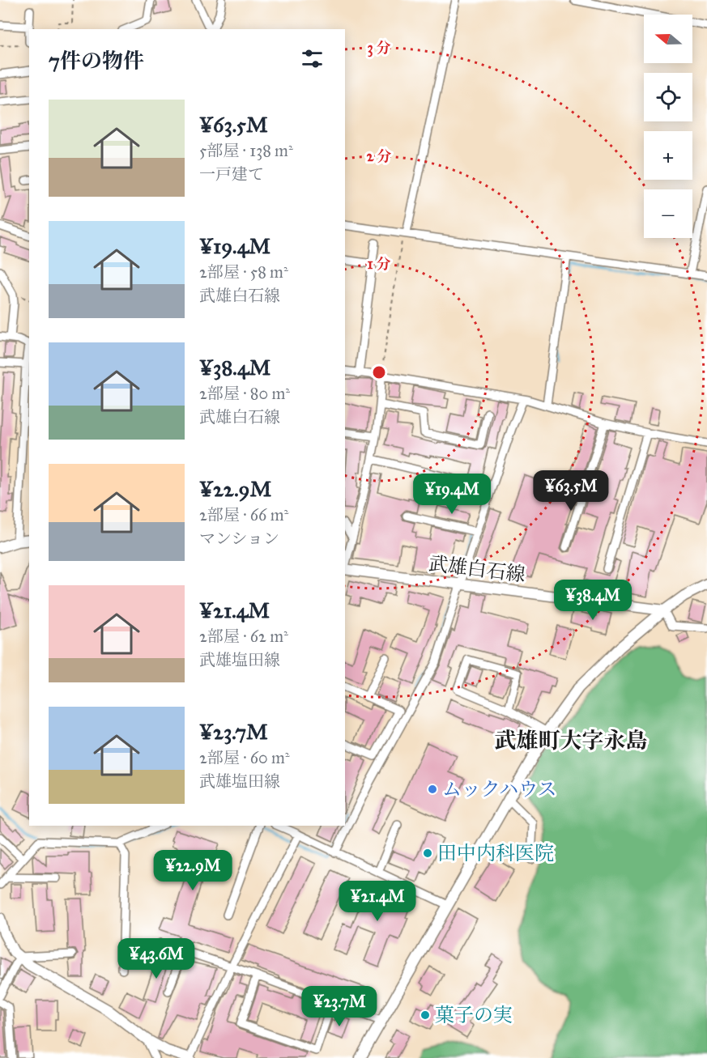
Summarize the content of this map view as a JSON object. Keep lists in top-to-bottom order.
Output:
{
  "streets": {
    "main road": ["武雄白石線"]
  },
  "districts": ["武雄町大字永島"],
  "places": ["ムックハウス", "田中内科医院", "菓子の実"],
  "north": "left",
  "page": {
    "map_buttons": ["+", "−"],
    "heading": "7件の物件",
    "list": [
      {
        "name": "¥63.5M",
        "note": "5部屋 · 138 m² · 一戸建て"
      },
      {
        "name": "¥19.4M",
        "note": "2部屋 · 58 m² · 武雄白石線"
      },
      {
        "name": "¥38.4M",
        "note": "2部屋 · 80 m² · 武雄白石線"
      },
      {
        "name": "¥22.9M",
        "note": "2部屋 · 66 m² · マンション"
      },
      {
        "name": "¥21.4M",
        "note": "2部屋 · 62 m² · 武雄塩田線"
      },
      {
        "name": "¥23.7M",
        "note": "2部屋 · 60 m² · 武雄塩田線"
      }
    ],
    "price": [
      "¥63.5M",
      "¥19.4M",
      "¥38.4M",
      "¥22.9M",
      "¥21.4M",
      "¥43.6M",
      "¥23.7M"
    ]
  },
  "rings": ["3 分", "2 分", "1 分"]
}
